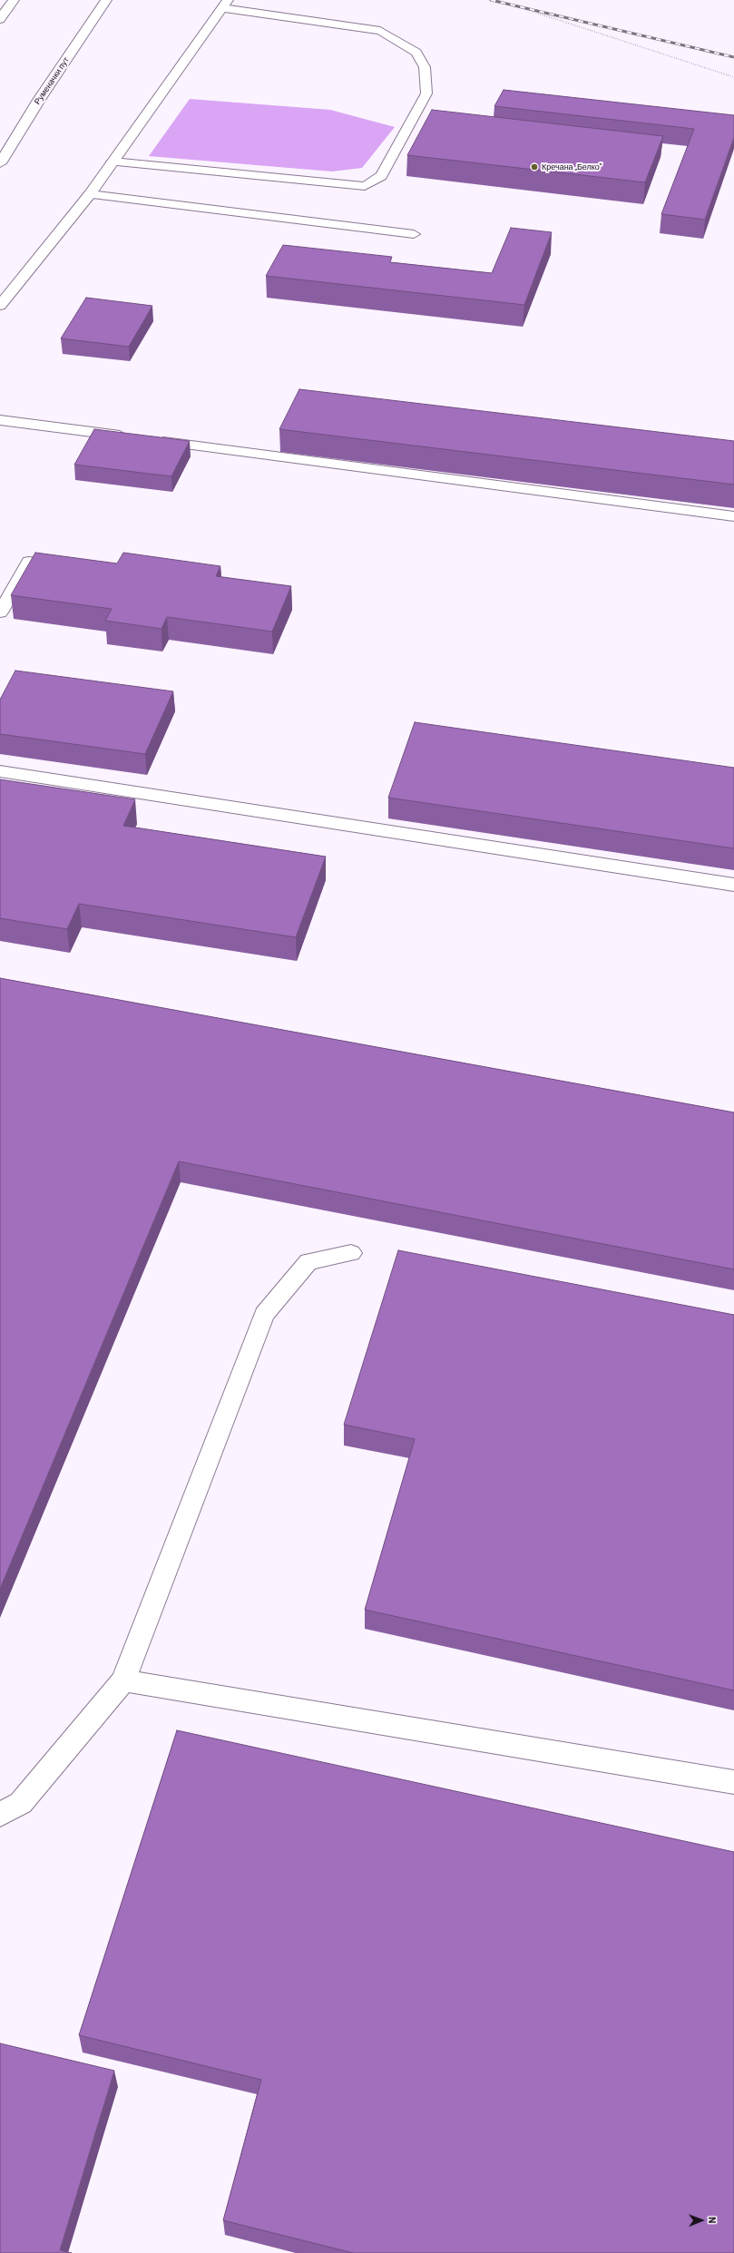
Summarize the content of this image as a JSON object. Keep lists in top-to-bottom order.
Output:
{
  "streets": {
    "street": ["Руменачки пут"]
  },
  "places": ["Кречана „Белко”"],
  "north": "right"
}
